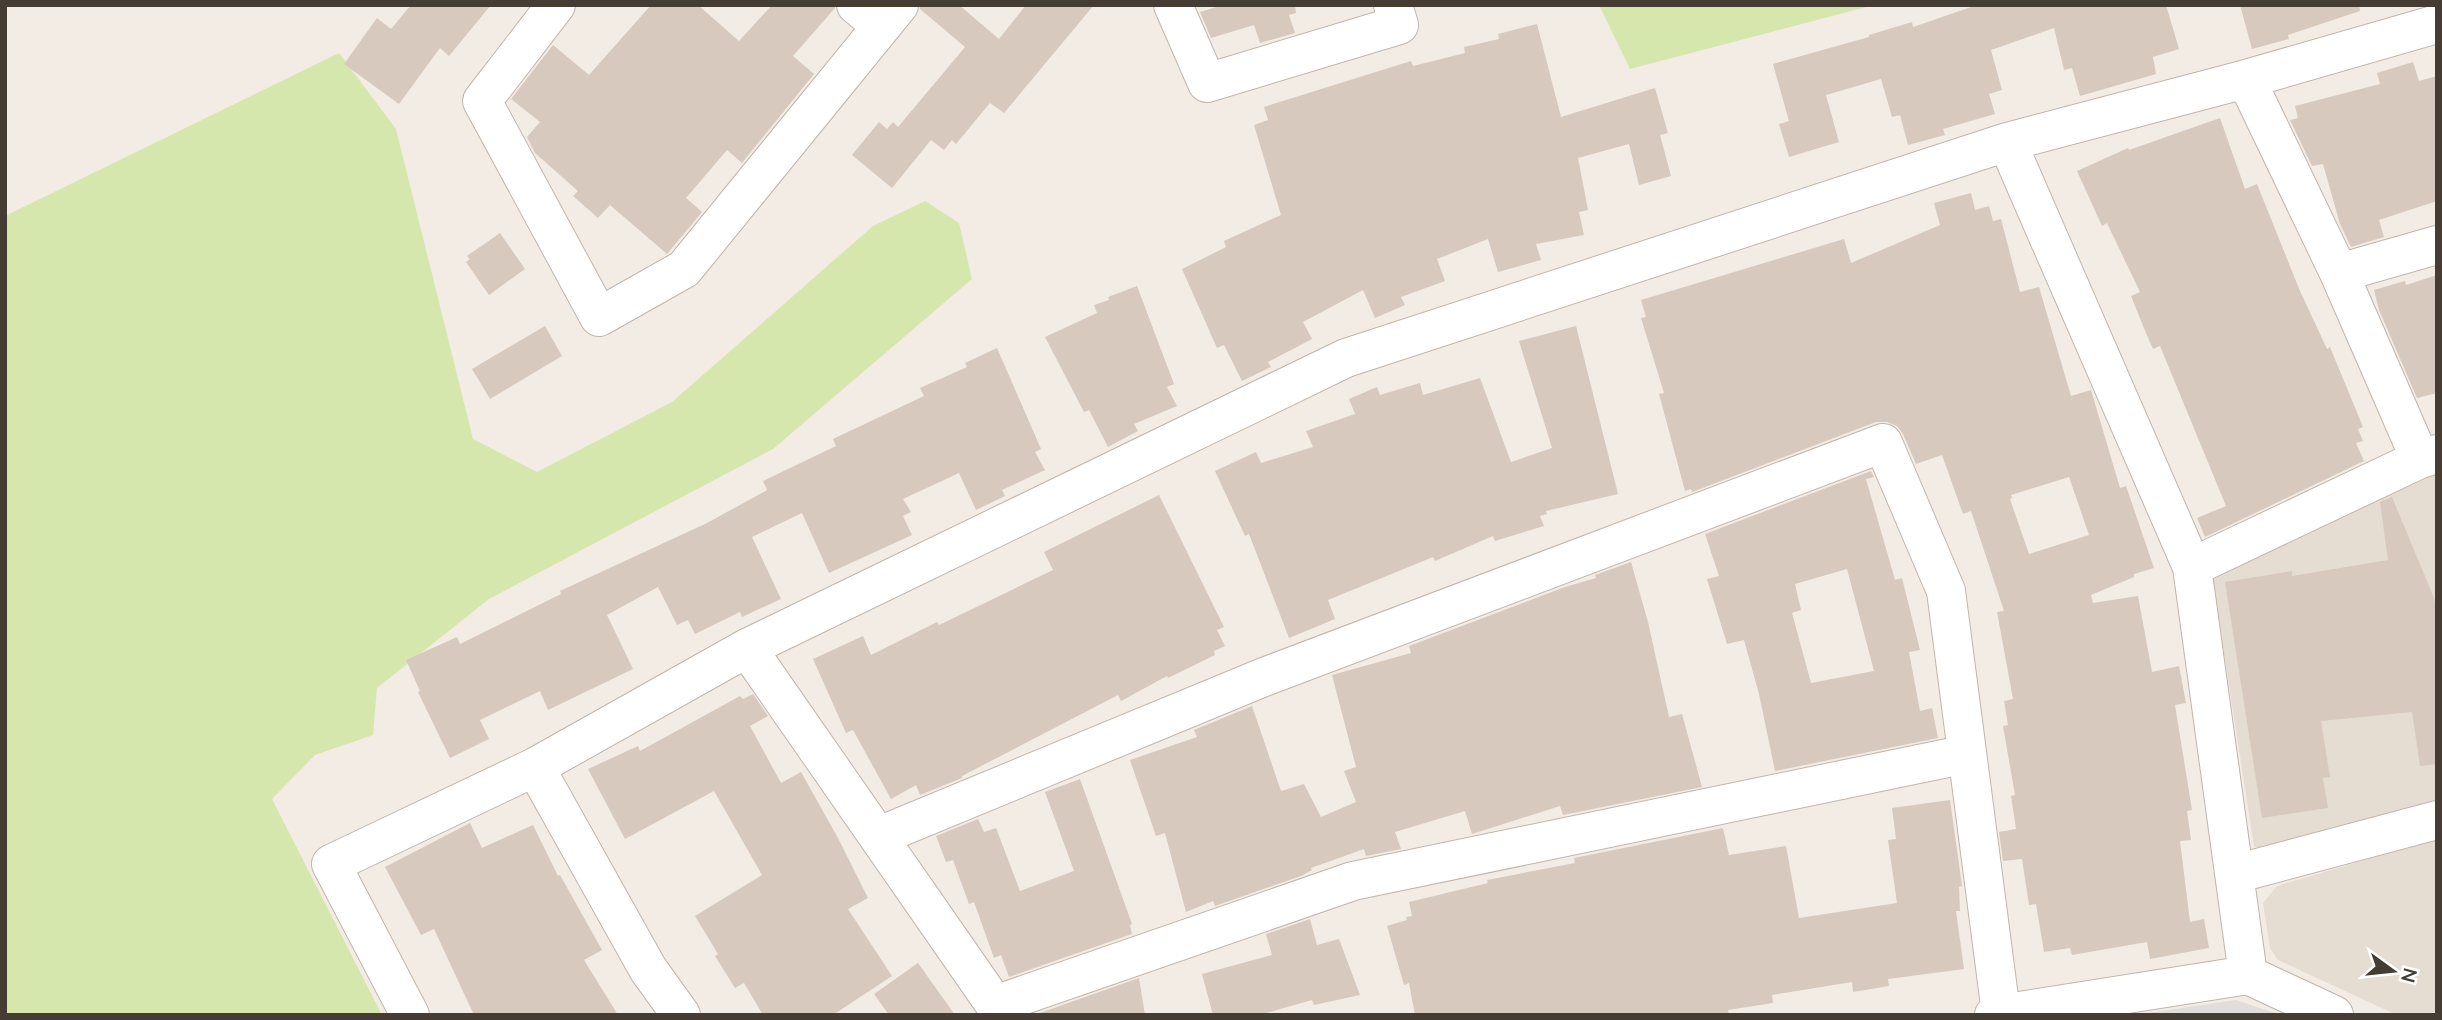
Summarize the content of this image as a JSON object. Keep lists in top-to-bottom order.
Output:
{
  "north": "right"
}
